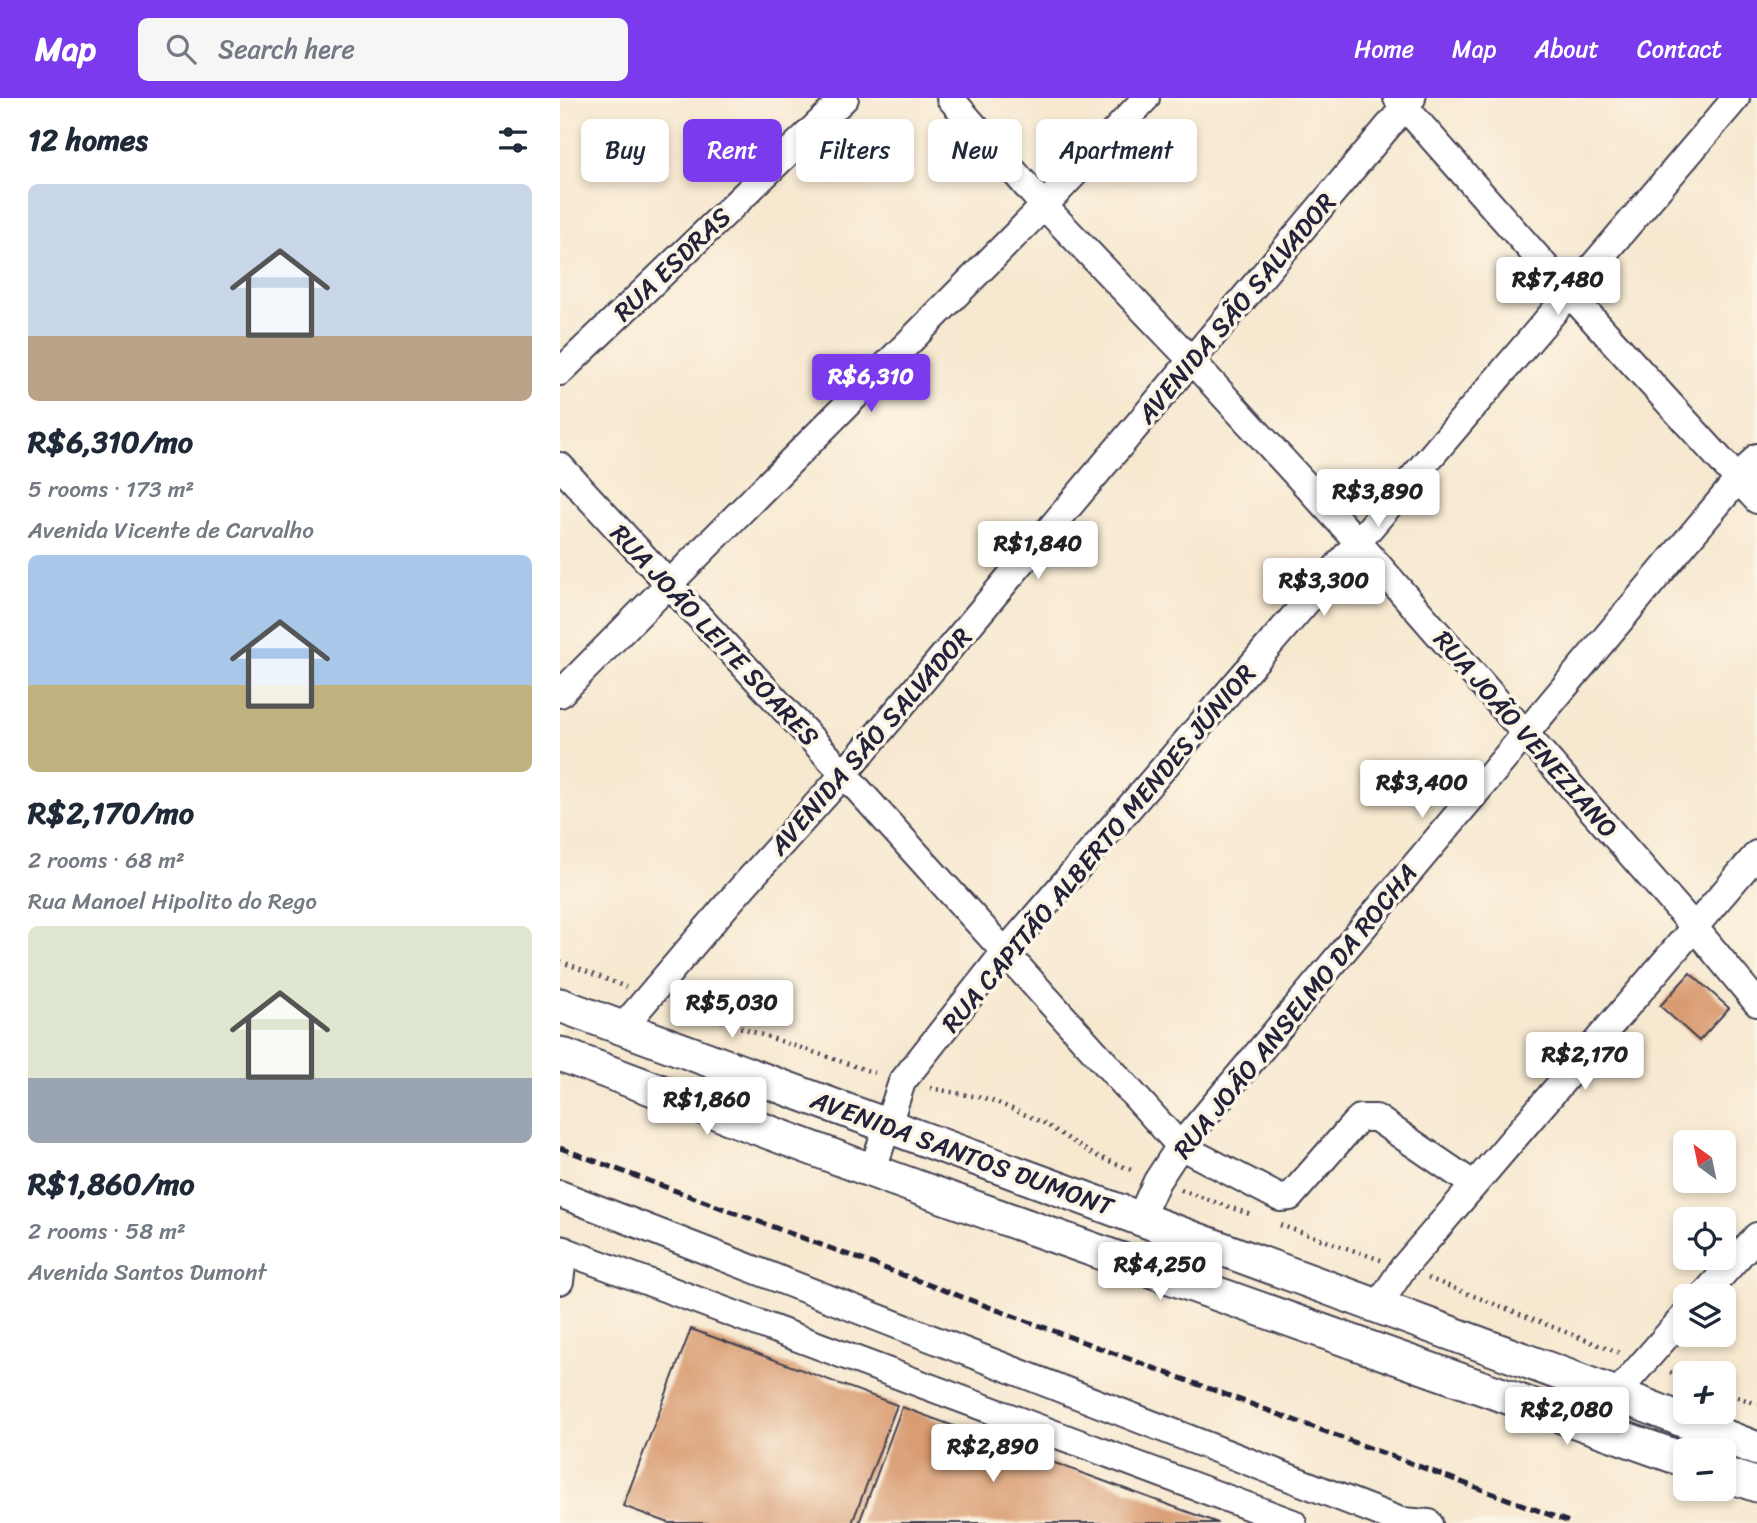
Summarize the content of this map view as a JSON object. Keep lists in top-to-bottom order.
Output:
{
  "streets": {
    "main road": ["AVENIDA SANTOS DUMONT"],
    "street": [
      "RUA ESDRAS",
      "AVENIDA SÃO SALVADOR",
      "RUA JOÃO LEITE SOARES",
      "RUA JOÃO VENEZIANO",
      "RUA CAPITÃO ALBERTO MENDES JÚNIOR",
      "RUA JOÃO ANSELMO DA ROCHA"
    ]
  },
  "crossings": [
    ["AVENIDA SÃO SALVADOR", "RUA JOÃO LEITE SOARES"],
    ["AVENIDA SÃO SALVADOR", "RUA JOÃO VENEZIANO"],
    ["AVENIDA SÃO SALVADOR", "AVENIDA SANTOS DUMONT"],
    ["RUA JOÃO LEITE SOARES", "RUA CAPITÃO ALBERTO MENDES JÚNIOR"],
    ["RUA JOÃO LEITE SOARES", "RUA JOÃO ANSELMO DA ROCHA"],
    ["RUA JOÃO VENEZIANO", "RUA CAPITÃO ALBERTO MENDES JÚNIOR"],
    ["RUA JOÃO VENEZIANO", "RUA JOÃO ANSELMO DA ROCHA"],
    ["RUA CAPITÃO ALBERTO MENDES JÚNIOR", "AVENIDA SANTOS DUMONT"],
    ["RUA JOÃO ANSELMO DA ROCHA", "AVENIDA SANTOS DUMONT"]
  ],
  "north": "top left",
  "page": {
    "header": "Map",
    "search": "Search here",
    "nav": [
      "Home",
      "Map",
      "About",
      "Contact"
    ],
    "heading": "12 homes",
    "chip": [
      "Buy",
      "Rent",
      "Filters",
      "New",
      "Apartment"
    ],
    "list": [
      {
        "name": "R$6,310/mo",
        "note": "5 rooms · 173 m² · Avenida Vicente de Carvalho"
      },
      {
        "name": "R$2,170/mo",
        "note": "2 rooms · 68 m² · Rua Manoel Hipolito do Rego"
      },
      {
        "name": "R$1,860/mo",
        "note": "2 rooms · 58 m² · Avenida Santos Dumont"
      }
    ],
    "price": [
      "R$7,480",
      "R$6,310",
      "R$3,890",
      "R$1,840",
      "R$3,300",
      "R$3,400",
      "R$5,030",
      "R$2,170",
      "R$1,860",
      "R$4,250",
      "R$2,080",
      "R$2,890"
    ],
    "map_buttons": ["+", "−"]
  }
}
